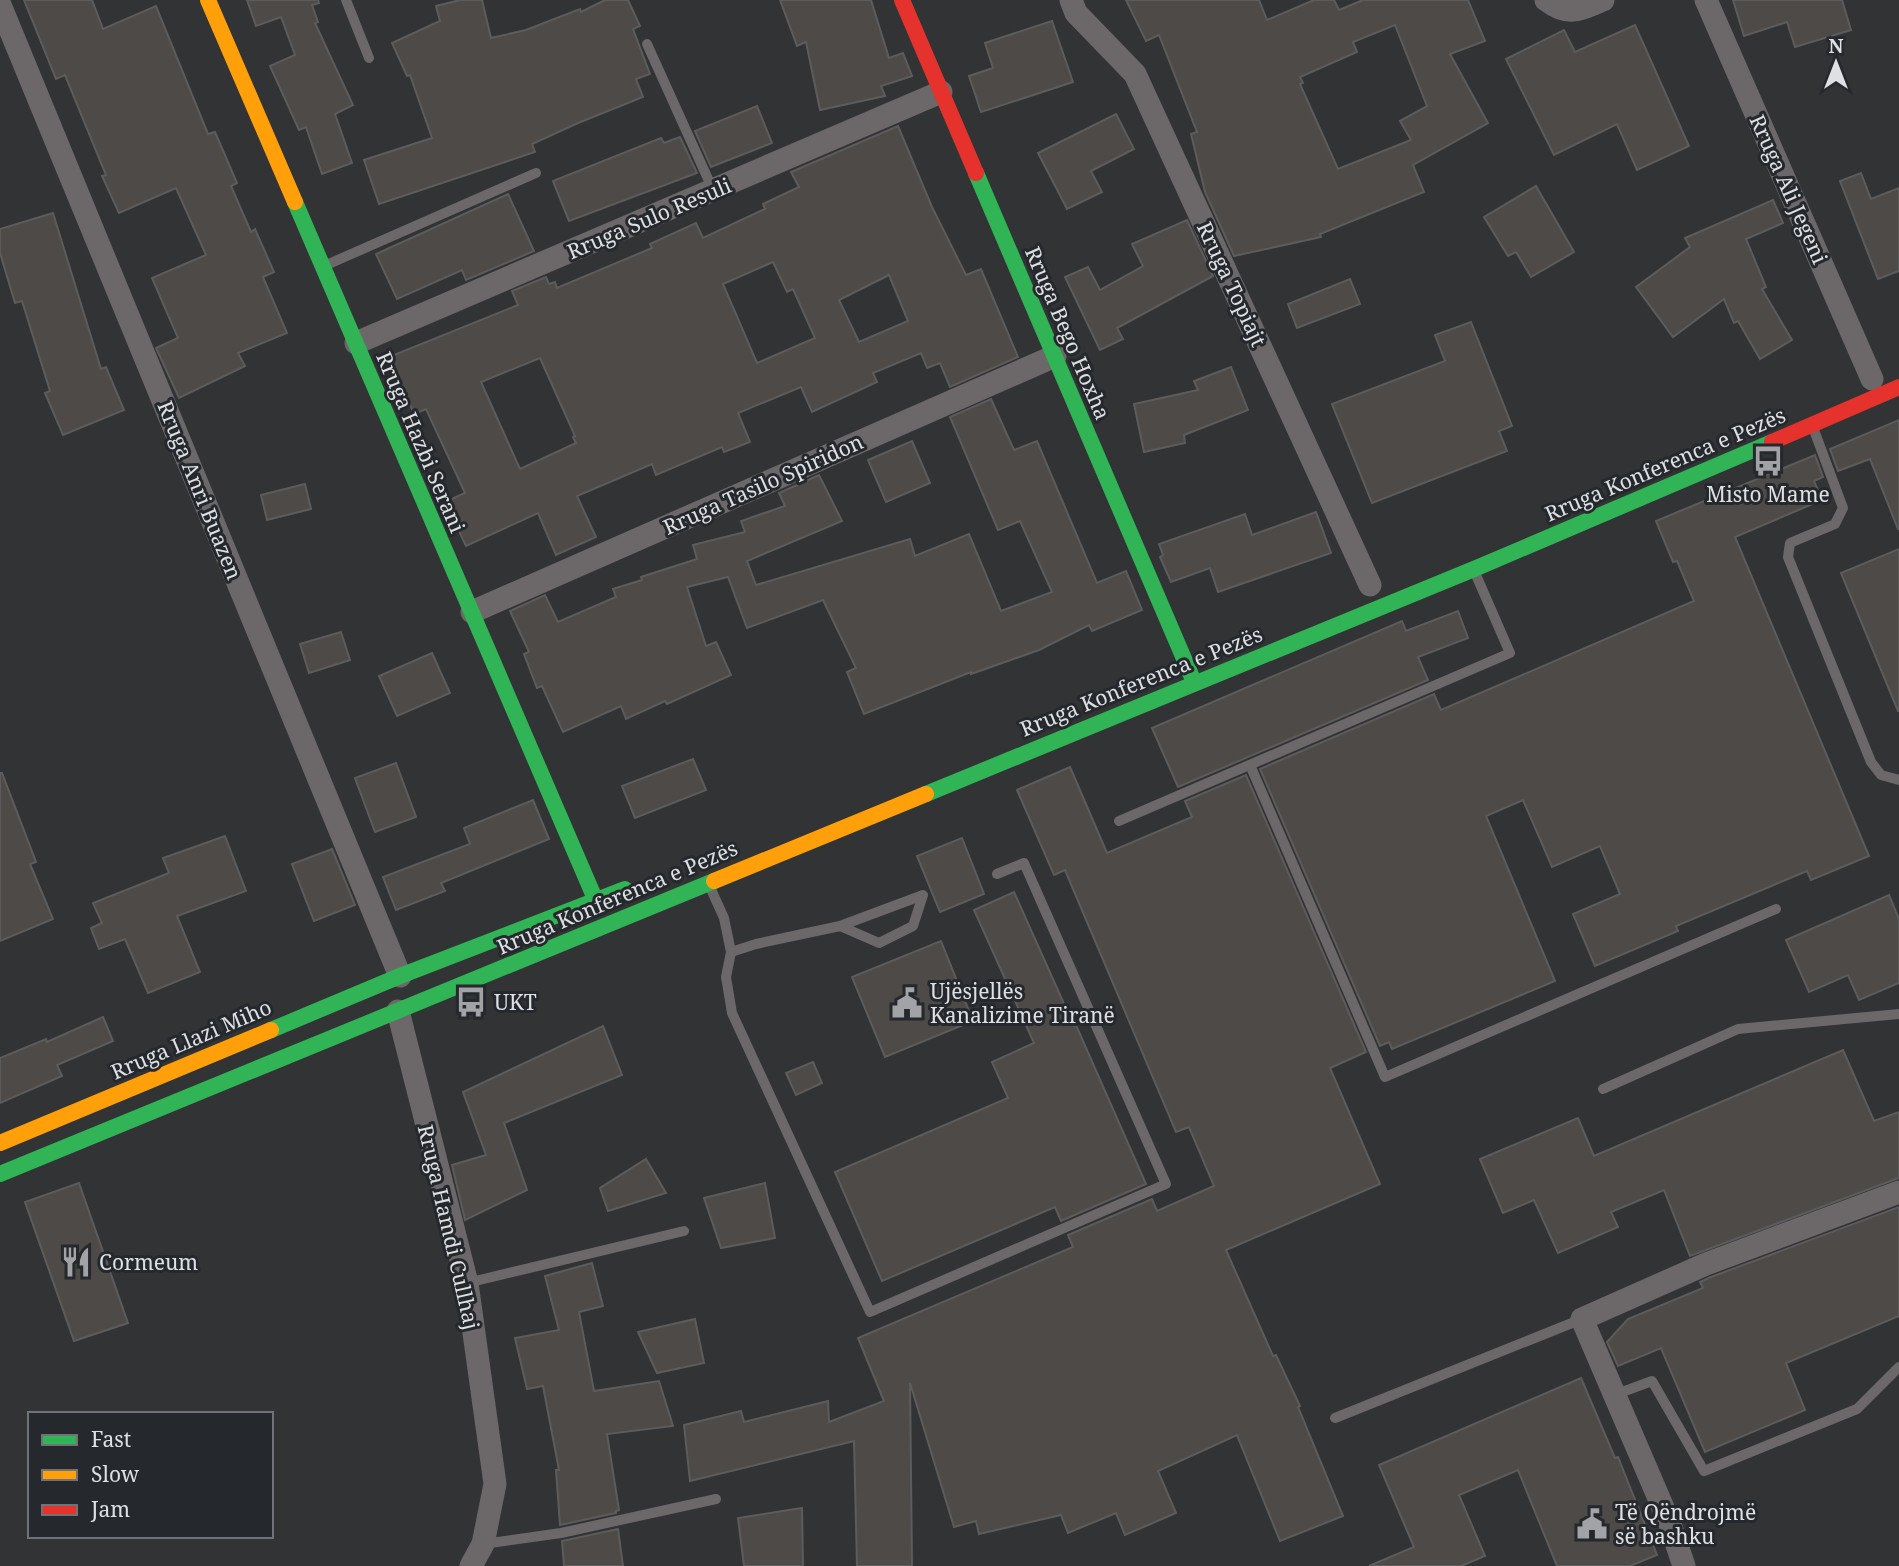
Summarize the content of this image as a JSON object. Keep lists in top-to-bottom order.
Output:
{
  "streets": {
    "main road": [
      "Rruga Bego Hoxha",
      "Rruga Hazbi Serani",
      "Rruga Konferenca e Pezës",
      "Rruga Llazi Miho"
    ],
    "street": [
      "Rruga Ali Jegeni",
      "Rruga Sulo Resuli",
      "Rruga Topiajt",
      "Rruga Tasilo Spiridon",
      "Rruga Anri Buazen",
      "Rruga Hamdi Cullhaj"
    ]
  },
  "crossings": [
    ["Rruga Sulo Resuli", "Rruga Bego Hoxha"],
    ["Rruga Sulo Resuli", "Rruga Hazbi Serani"],
    ["Rruga Bego Hoxha", "Rruga Konferenca e Pezës"],
    ["Rruga Bego Hoxha", "Rruga Tasilo Spiridon"],
    ["Rruga Hazbi Serani", "Rruga Konferenca e Pezës"],
    ["Rruga Hazbi Serani", "Rruga Tasilo Spiridon"],
    ["Rruga Konferenca e Pezës", "Rruga Anri Buazen"],
    ["Rruga Konferenca e Pezës", "Rruga Llazi Miho"],
    ["Rruga Konferenca e Pezës", "Rruga Hamdi Cullhaj"],
    ["Rruga Anri Buazen", "Rruga Llazi Miho"]
  ],
  "places": {
    "bus stop": ["Misto Mame", "UKT"],
    "public building": ["Ujësjellës Kanalizime Tiranë", "Të Qëndrojmë së bashku"],
    "restaurant": ["Cormeum"]
  },
  "legend": ["Fast", "Slow", "Jam"],
  "north": "top"
}
